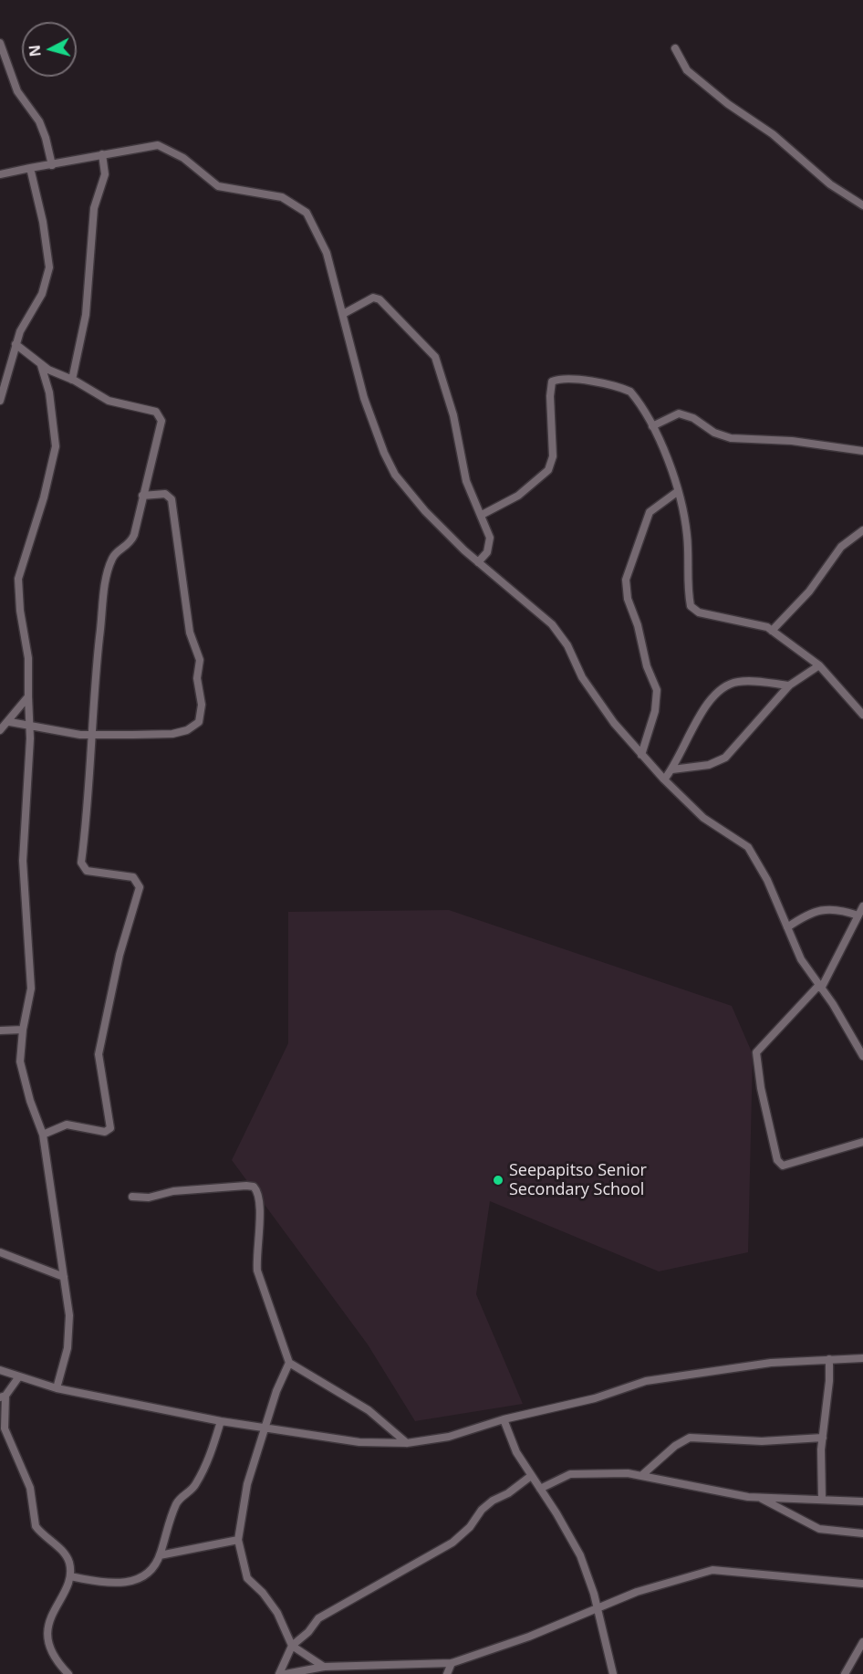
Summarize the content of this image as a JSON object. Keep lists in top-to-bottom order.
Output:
{
  "places": ["Seepapitso Senior Secondary School"],
  "north": "left"
}
